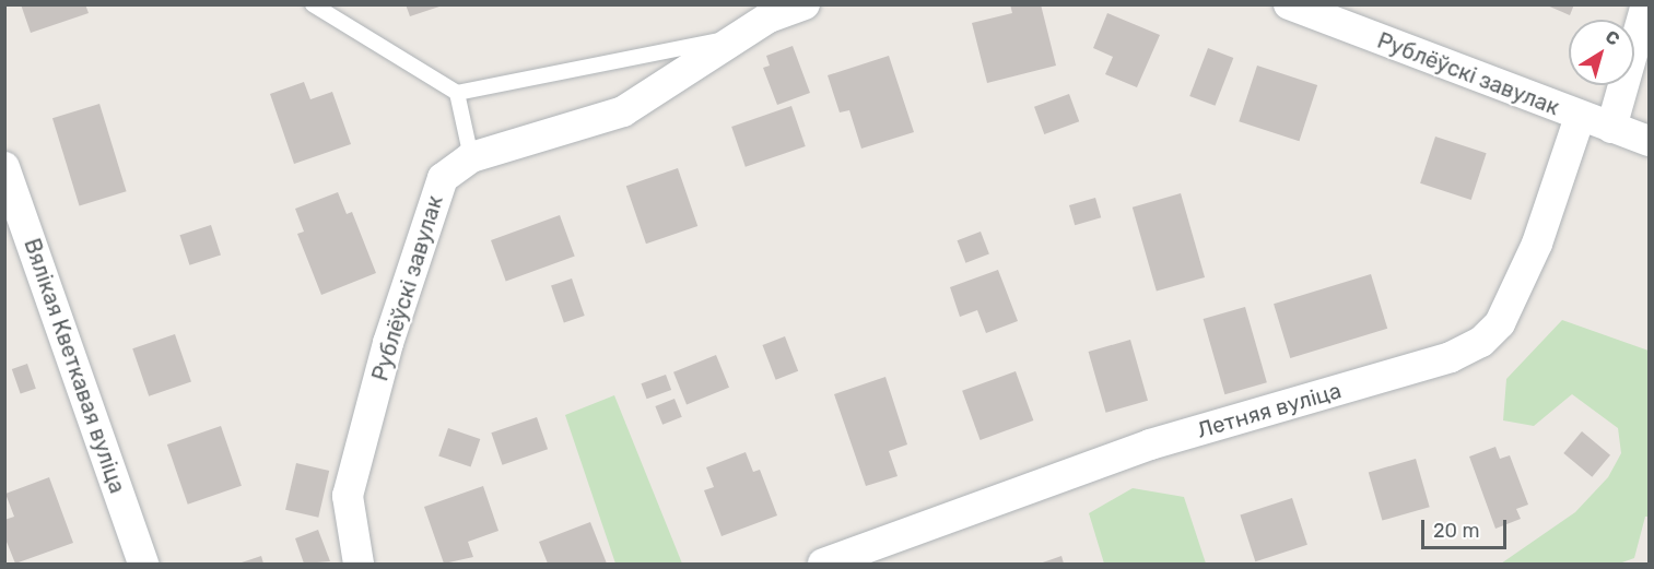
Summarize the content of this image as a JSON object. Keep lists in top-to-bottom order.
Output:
{
  "streets": {
    "street": ["Рублёўскі завулак", "Вялікая Кветкавая вуліца", "Летняя вуліца"]
  },
  "crossings": [
    ["Рублёўскі завулак", "Летняя вуліца"]
  ],
  "scale_bar": "20 m",
  "north": "top right"
}
